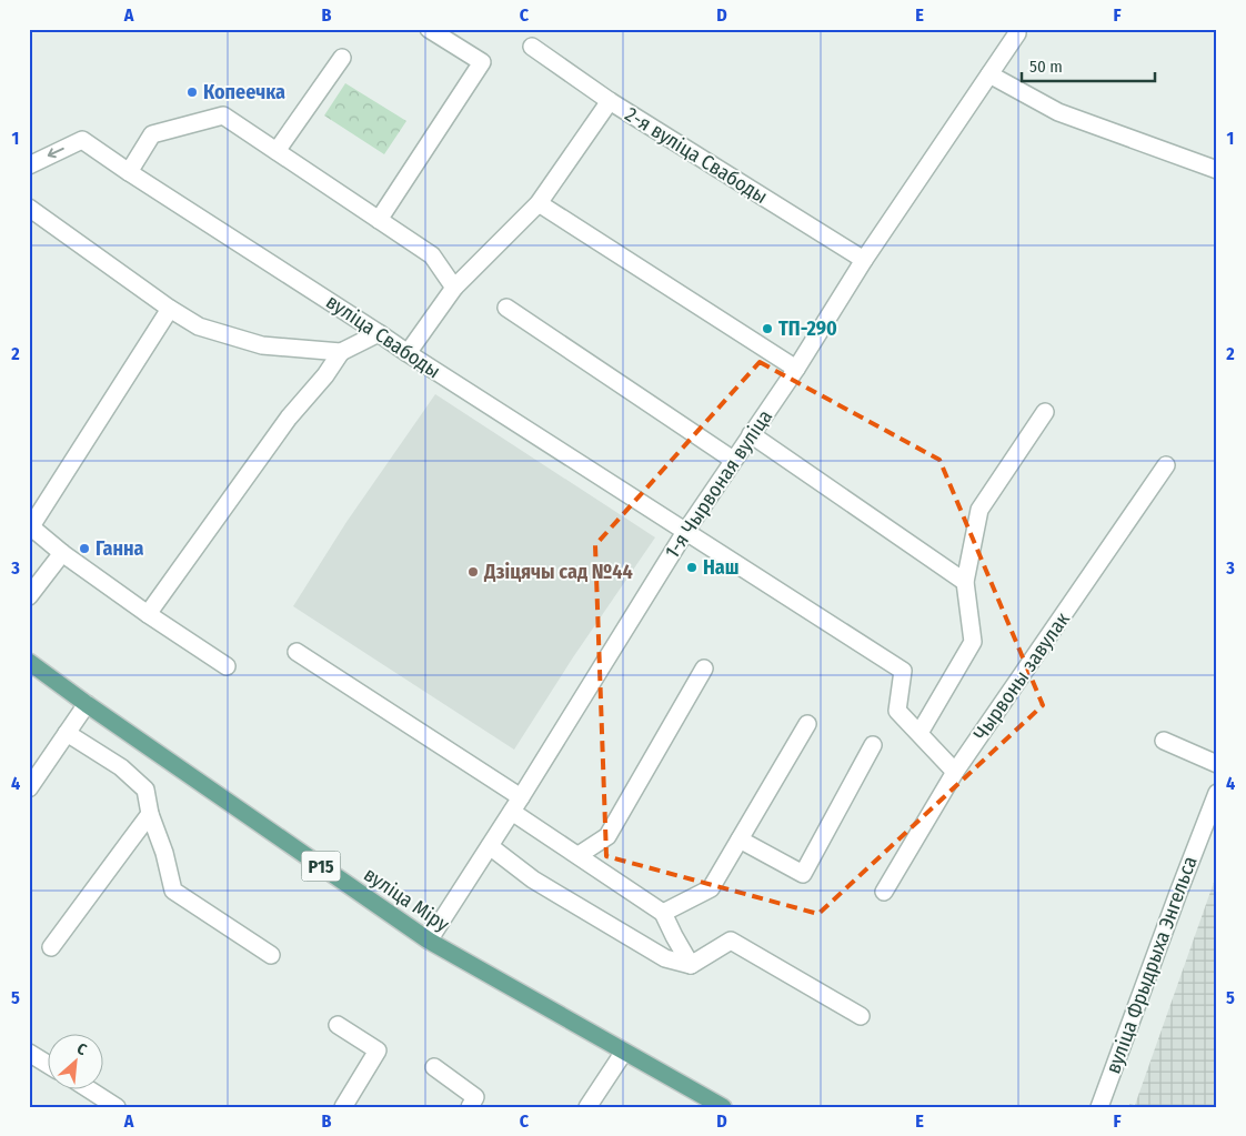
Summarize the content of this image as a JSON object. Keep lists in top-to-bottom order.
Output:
{
  "streets": {
    "main road": ["Р15", "вуліца Міру"],
    "street": [
      "2-я вуліца Свабоды",
      "вуліца Свабоды",
      "1-я Чырвоная вуліца",
      "Чырвоны завулак",
      "вуліца Фрыдрыха Энгельса"
    ]
  },
  "crossings": [
    ["2-я вуліца Свабоды", "1-я Чырвоная вуліца"],
    ["вуліца Свабоды", "1-я Чырвоная вуліца"],
    ["1-я Чырвоная вуліца", "вуліца Міру"]
  ],
  "places": [
    "Копеечка",
    "ТП-290",
    "Ганна",
    "Наш",
    "Дзіцячы сад №44"
  ],
  "scale_bar": "50 m",
  "north": "top right",
  "grid": {
    "columns": [
      "A",
      "B",
      "C",
      "D",
      "E",
      "F"
    ],
    "rows": [
      "1",
      "2",
      "3",
      "4",
      "5"
    ]
  }
}
